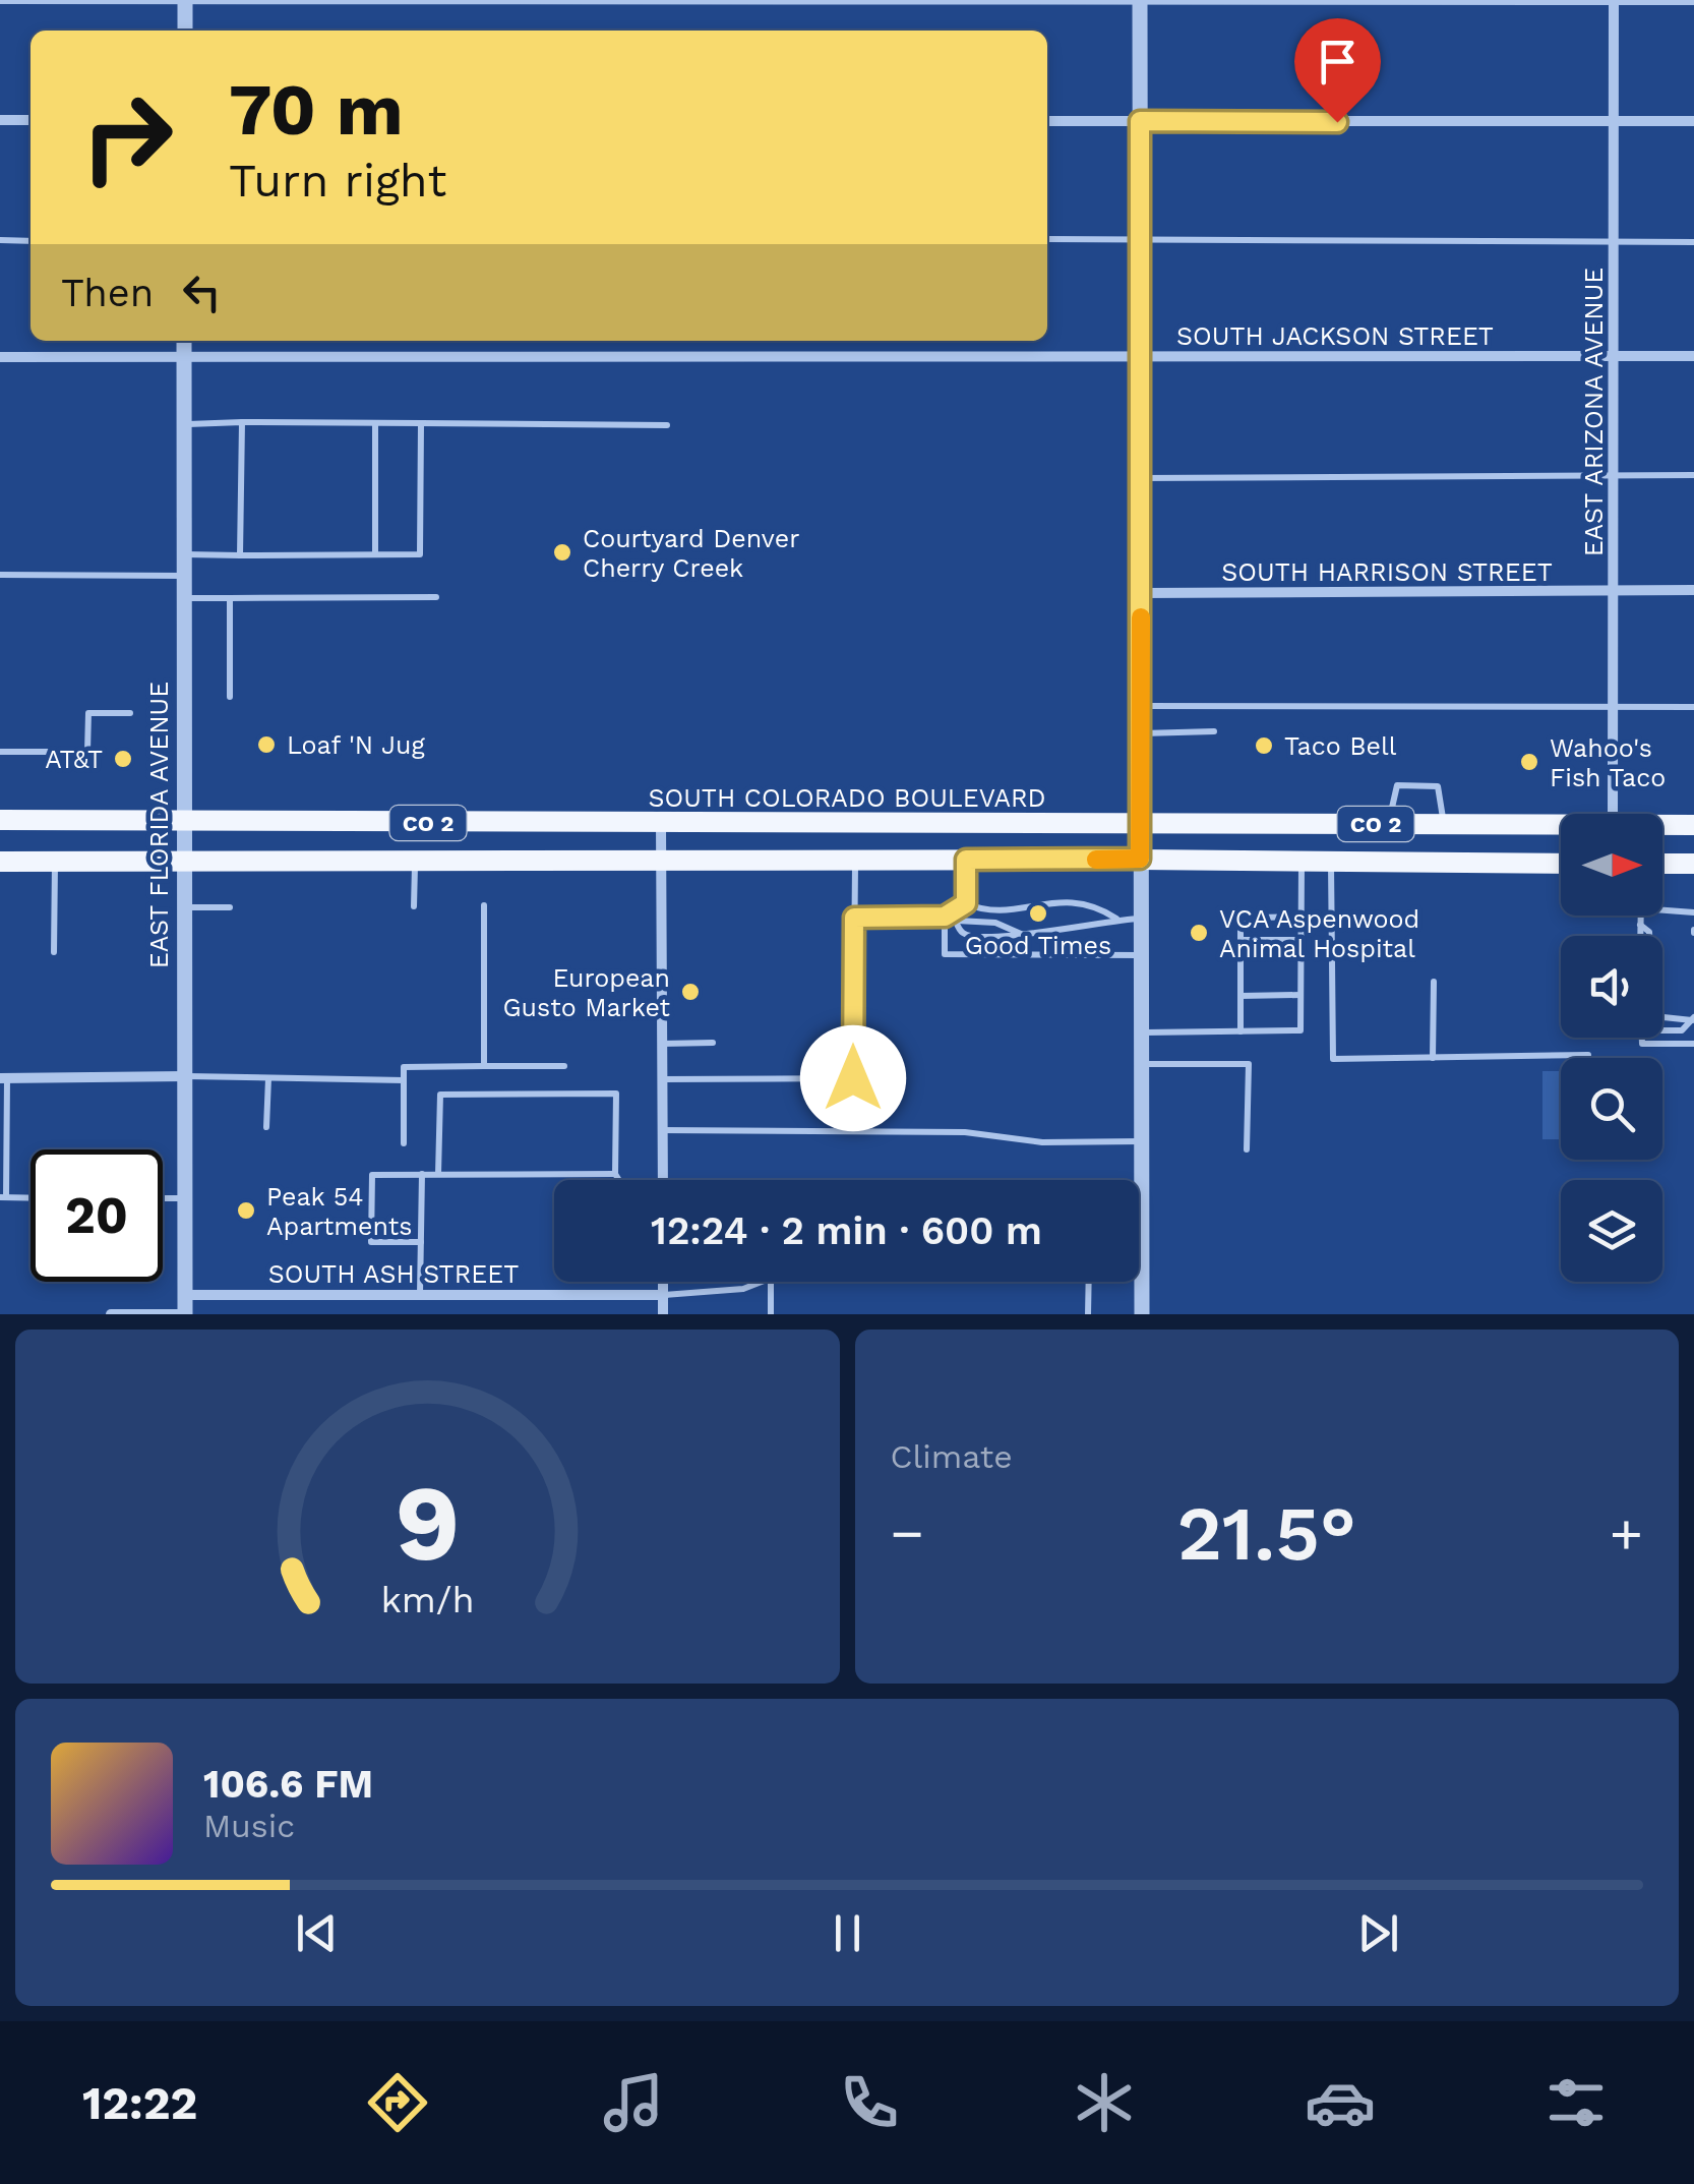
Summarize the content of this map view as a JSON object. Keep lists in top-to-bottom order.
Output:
{
  "streets": {
    "main road": ["SOUTH COLORADO BOULEVARD", "CO 2"],
    "street": [
      "SOUTH JACKSON STREET",
      "EAST ARIZONA AVENUE",
      "SOUTH HARRISON STREET",
      "EAST FLORIDA AVENUE",
      "SOUTH ASH STREET"
    ]
  },
  "crossings": [
    ["SOUTH JACKSON STREET", "EAST ARIZONA AVENUE"],
    ["SOUTH JACKSON STREET", "EAST FLORIDA AVENUE"],
    ["EAST ARIZONA AVENUE", "SOUTH HARRISON STREET"],
    ["SOUTH COLORADO BOULEVARD", "EAST FLORIDA AVENUE"],
    ["CO 2", "EAST FLORIDA AVENUE"],
    ["EAST FLORIDA AVENUE", "SOUTH ASH STREET"]
  ],
  "places": [
    "Courtyard Denver Cherry Creek",
    "Loaf 'N Jug",
    "Taco Bell",
    "AT&T",
    "Wahoo's Fish Taco",
    "Good Times",
    "VCA Aspenwood Animal Hospital",
    "European Gusto Market",
    "Peak 54 Apartments"
  ],
  "north": "right",
  "page": {
    "turn": ["70 m", "Turn right"],
    "then": "Then",
    "limit": "20",
    "trip": "12:24 · 2 min · 600 m",
    "tile": "Climate",
    "heat": ["−", "21.5°", "+"],
    "song": ["106.6 FM", "Music"],
    "tabs": "12:22",
    "gauge": ["9", "km/h"]
  }
}
